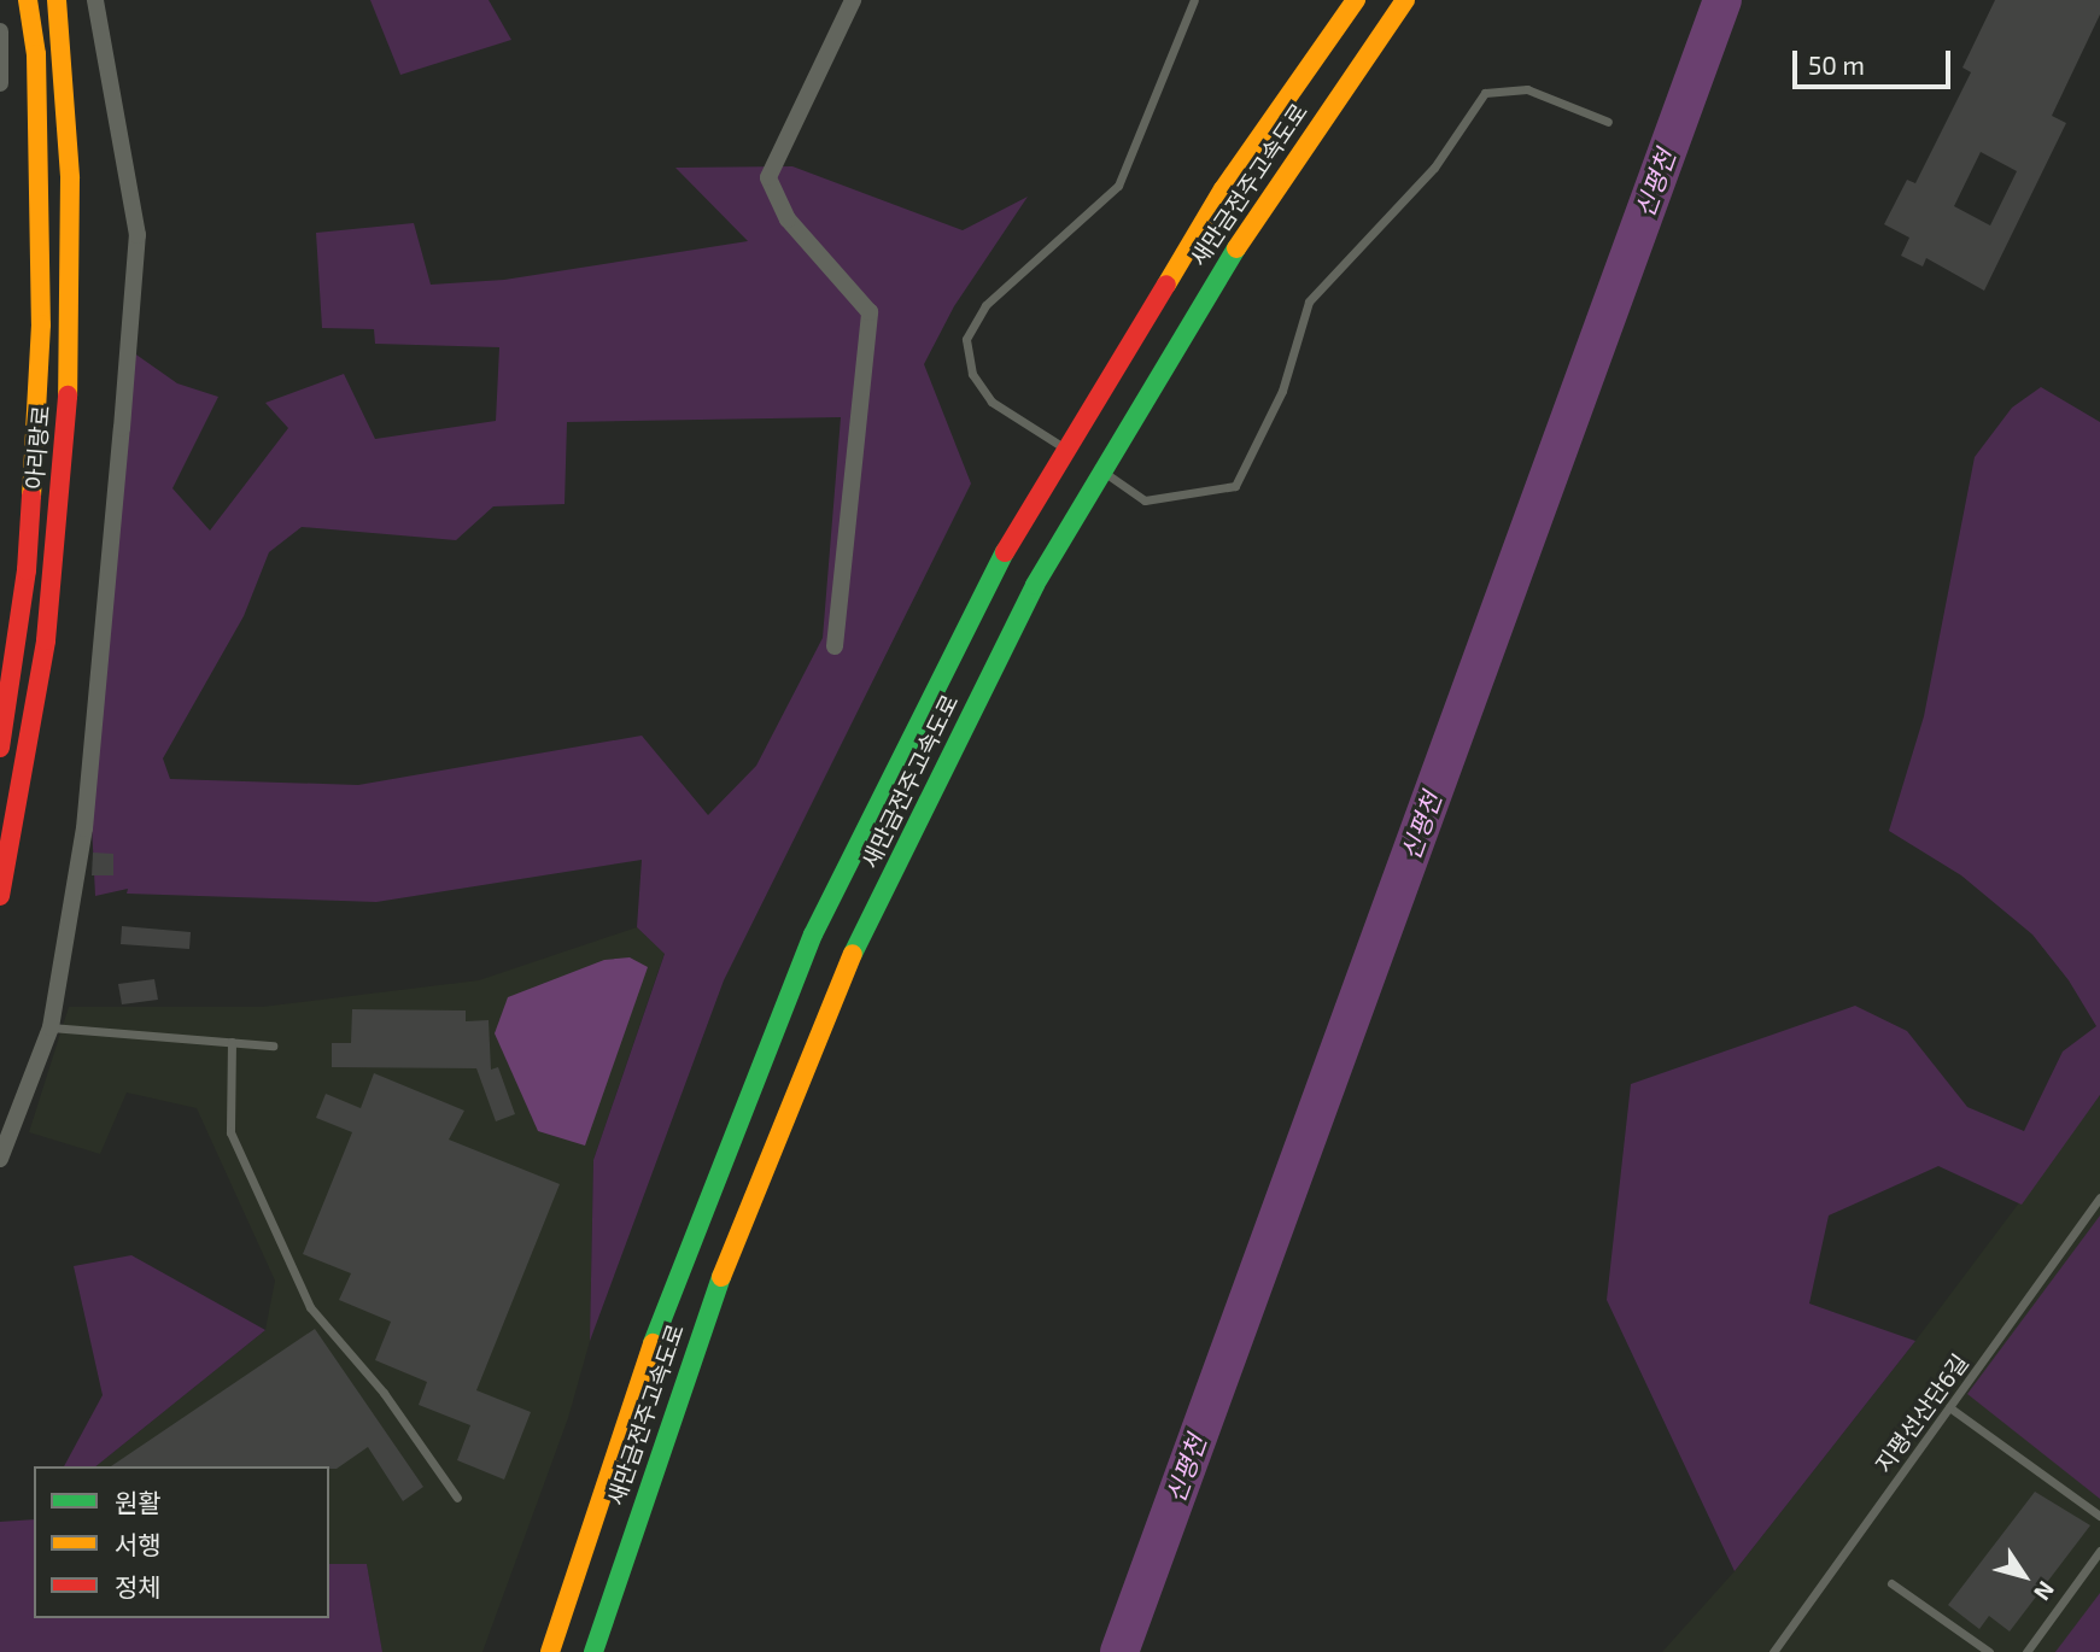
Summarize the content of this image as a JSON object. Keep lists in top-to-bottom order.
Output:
{
  "streets": {
    "highway": ["새만금전주고속도로", "아리랑로"],
    "lane": ["지평선산단6길"]
  },
  "water": ["신평천"],
  "legend": ["원활", "서행", "정체"],
  "scale_bar": "50 m",
  "north": "bottom right"
}
